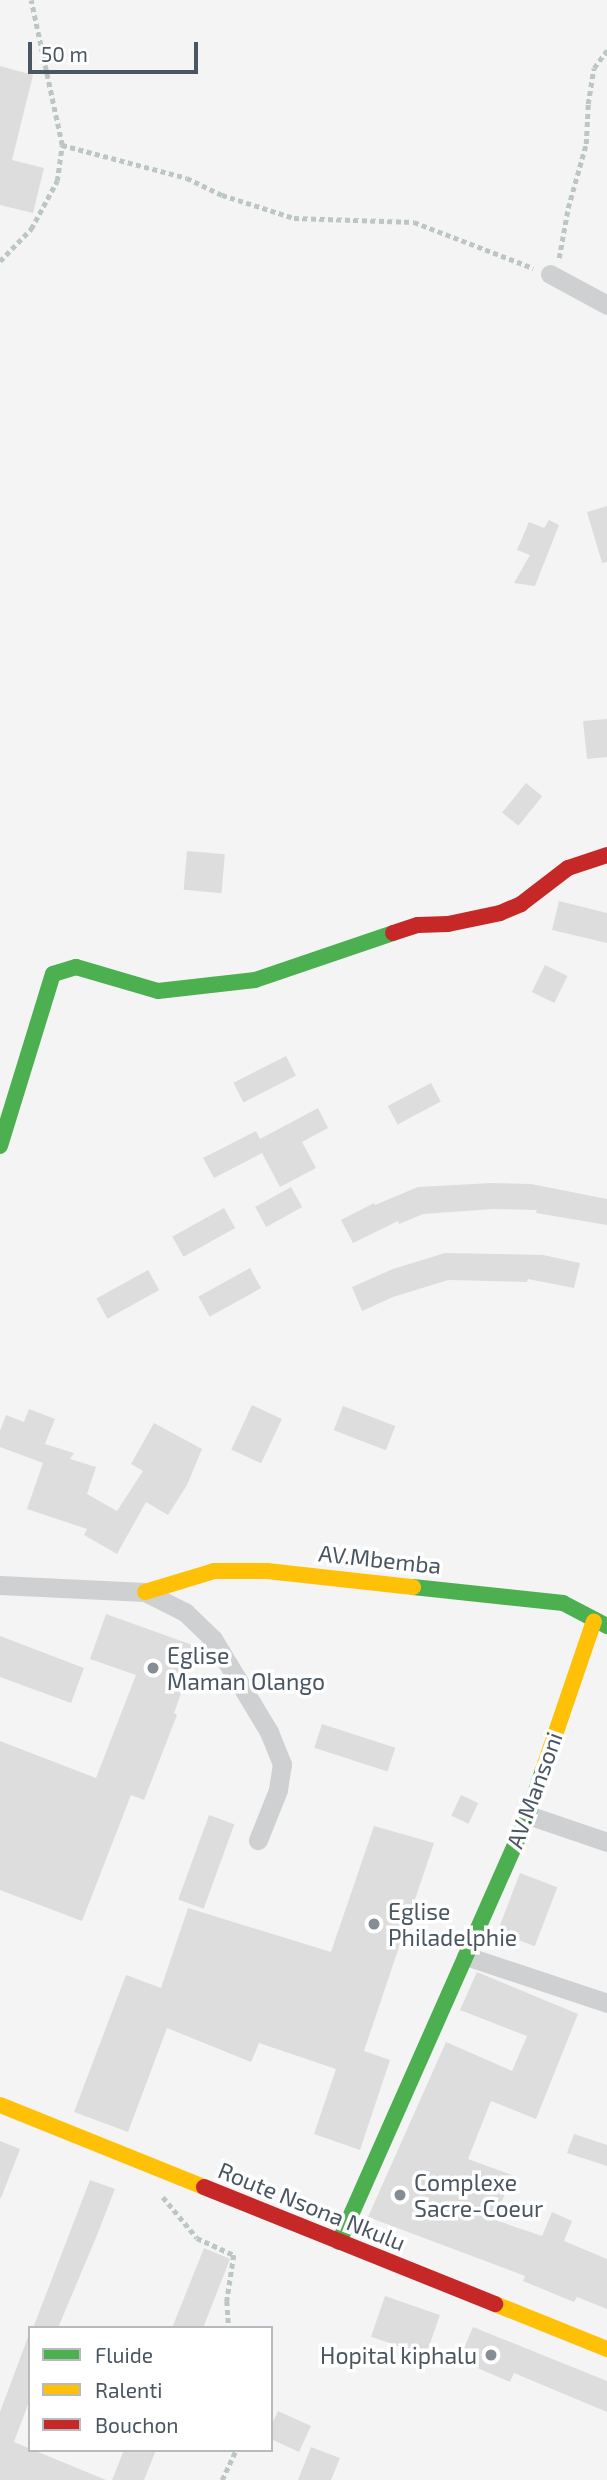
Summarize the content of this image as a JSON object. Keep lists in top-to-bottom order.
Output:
{
  "streets": {
    "street": ["AV.Mbemba", "AV.Mansoni", "Route Nsona Nkulu"]
  },
  "crossings": [
    ["AV.Mbemba", "AV.Mansoni"],
    ["AV.Mansoni", "Route Nsona Nkulu"]
  ],
  "places": [
    "Eglise Maman Olango",
    "Eglise Philadelphie",
    "Complexe Sacre-Coeur",
    "Hopital kiphalu"
  ],
  "legend": ["Fluide", "Ralenti", "Bouchon"],
  "scale_bar": "50 m"
}
